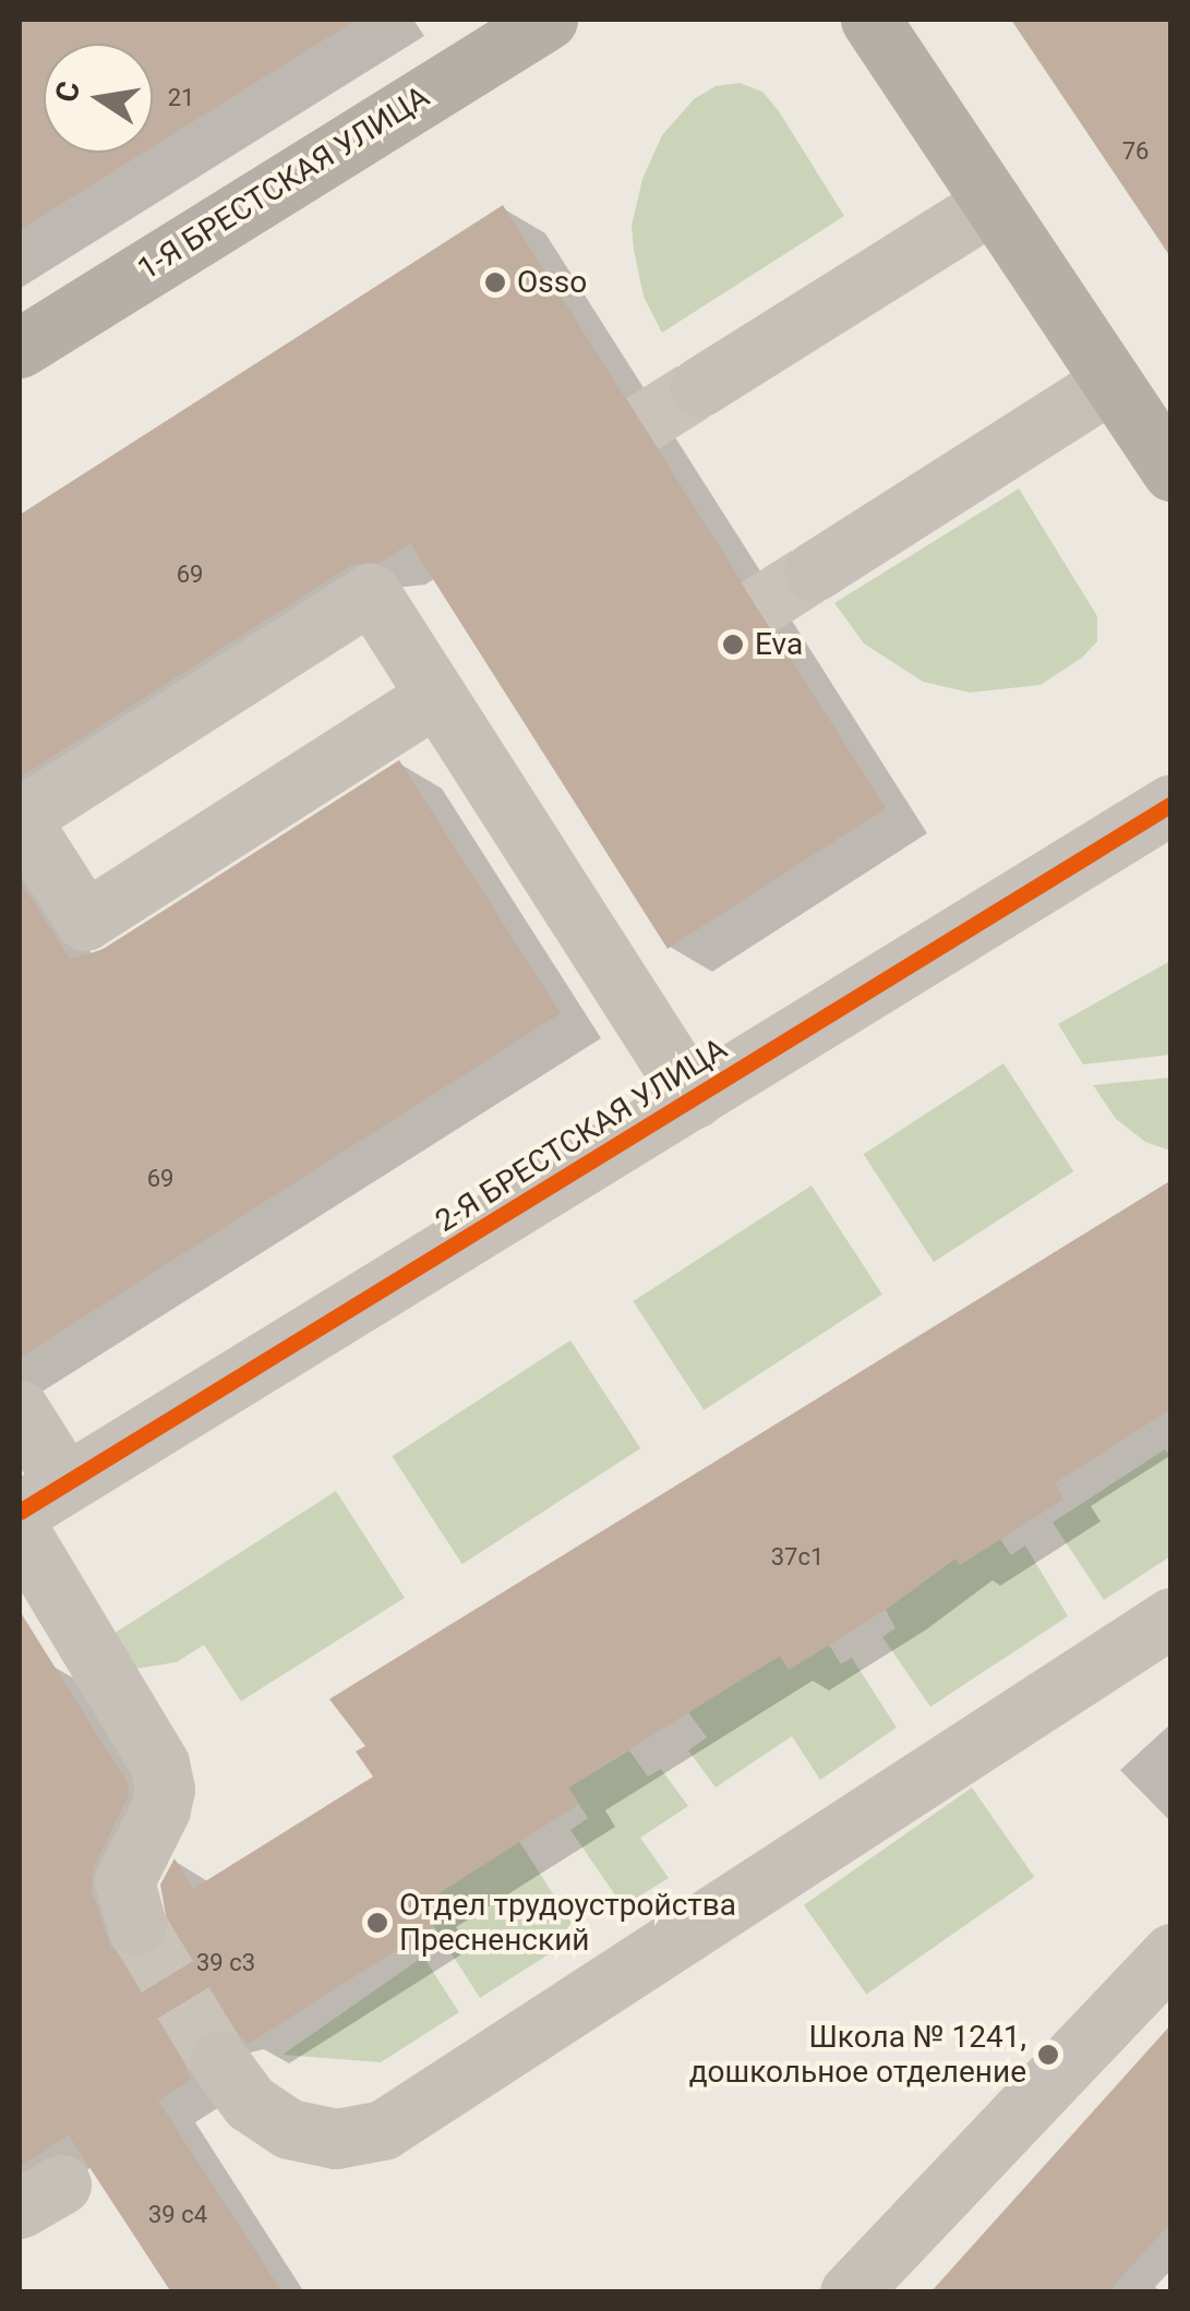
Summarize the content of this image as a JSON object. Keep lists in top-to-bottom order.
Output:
{
  "streets": {
    "main road": ["1-Я БРЕСТСКАЯ УЛИЦА"],
    "street": ["2-Я БРЕСТСКАЯ УЛИЦА"]
  },
  "places": [
    "Osso",
    "Eva",
    "Отдел трудоустройства Пресненский",
    "Школа № 1241, дошкольное отделение"
  ],
  "house_numbers": [
    "21",
    "76",
    "69",
    "69",
    "37с1",
    "39 с3",
    "39 с4"
  ],
  "north": "left"
}
